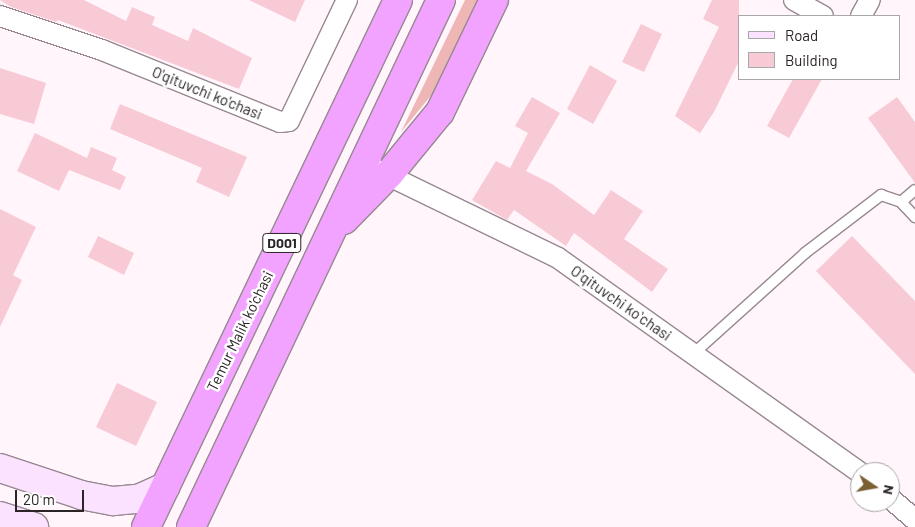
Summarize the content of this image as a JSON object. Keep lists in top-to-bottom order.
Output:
{
  "streets": {
    "highway": ["D001", "Temur Malik ko'chasi"],
    "street": ["O'qituvchi ko'chasi", "Oʻqituvchi koʻchasi"]
  },
  "crossings": [
    ["D001", "Oʻqituvchi koʻchasi"]
  ],
  "legend": ["Road", "Building"],
  "scale_bar": "20 m",
  "north": "right"
}
